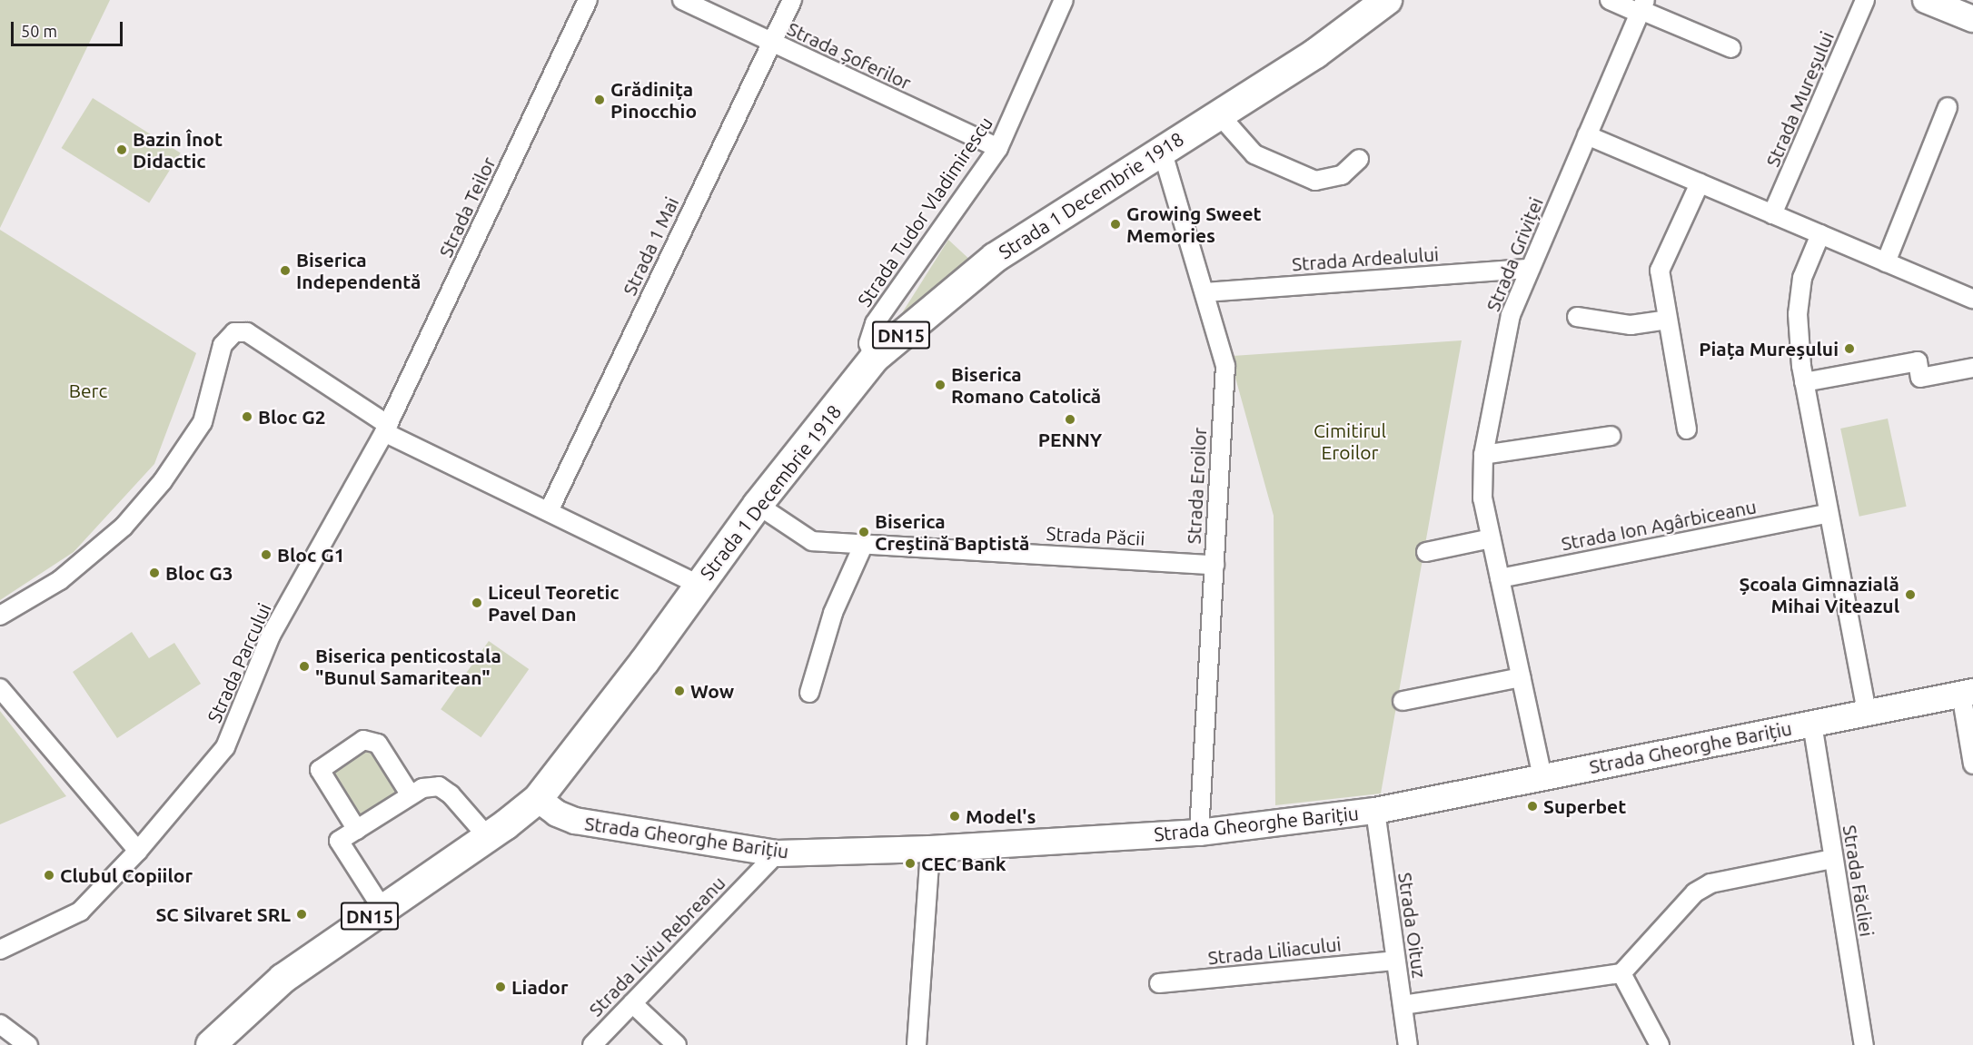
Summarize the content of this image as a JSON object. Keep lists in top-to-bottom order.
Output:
{
  "streets": {
    "main road": ["Strada 1 Decembrie 1918", "DN15"],
    "street": [
      "Strada Șoferilor",
      "Strada Mureșului",
      "Strada Teilor",
      "Strada Tudor Vladimirescu",
      "Strada 1 Mai",
      "Strada Griviței",
      "Strada Ardealului",
      "Strada Eroilor",
      "Strada Ion Agârbiceanu",
      "Strada Păcii",
      "Strada Parcului",
      "Strada Gheorghe Barițiu",
      "Strada Făcliei",
      "Strada Oituz",
      "Strada Liviu Rebreanu",
      "Strada Liliacului"
    ]
  },
  "crossings": [
    ["Strada Șoferilor", "Strada Tudor Vladimirescu"],
    ["Strada Șoferilor", "Strada 1 Mai"],
    ["Strada 1 Decembrie 1918", "Strada Tudor Vladimirescu"],
    ["Strada 1 Decembrie 1918", "Strada Eroilor"],
    ["Strada 1 Decembrie 1918", "Strada Păcii"],
    ["Strada 1 Decembrie 1918", "Strada Gheorghe Barițiu"],
    ["Strada Teilor", "Strada Parcului"],
    ["Strada Griviței", "Strada Ardealului"],
    ["Strada Griviței", "Strada Ion Agârbiceanu"],
    ["Strada Griviței", "Strada Gheorghe Barițiu"],
    ["Strada Ardealului", "Strada Eroilor"],
    ["Strada Eroilor", "Strada Păcii"],
    ["Strada Eroilor", "Strada Gheorghe Barițiu"],
    ["Strada Gheorghe Barițiu", "Strada Făcliei"],
    ["Strada Gheorghe Barițiu", "Strada Oituz"],
    ["Strada Gheorghe Barițiu", "Strada Liviu Rebreanu"],
    ["Strada Oituz", "Strada Liliacului"]
  ],
  "parks": ["Berc", "Cimitirul Eroilor"],
  "places": [
    "Grădinița Pinocchio",
    "Bazin Înot Didactic",
    "Growing Sweet Memories",
    "Biserica Independentă",
    "Piața Mureșului",
    "Biserica Romano Catolică",
    "Bloc G2",
    "PENNY",
    "Biserica Creștină Baptistă",
    "Bloc G1",
    "Bloc G3",
    "Școala Gimnazială Mihai Viteazul",
    "Liceul Teoretic Pavel Dan",
    "Biserica penticostala \"Bunul Samaritean\"",
    "Wow",
    "Superbet",
    "Model's",
    "CEC Bank",
    "Clubul Copiilor",
    "SC Silvaret SRL",
    "Liador"
  ],
  "scale_bar": "50 m"
}
